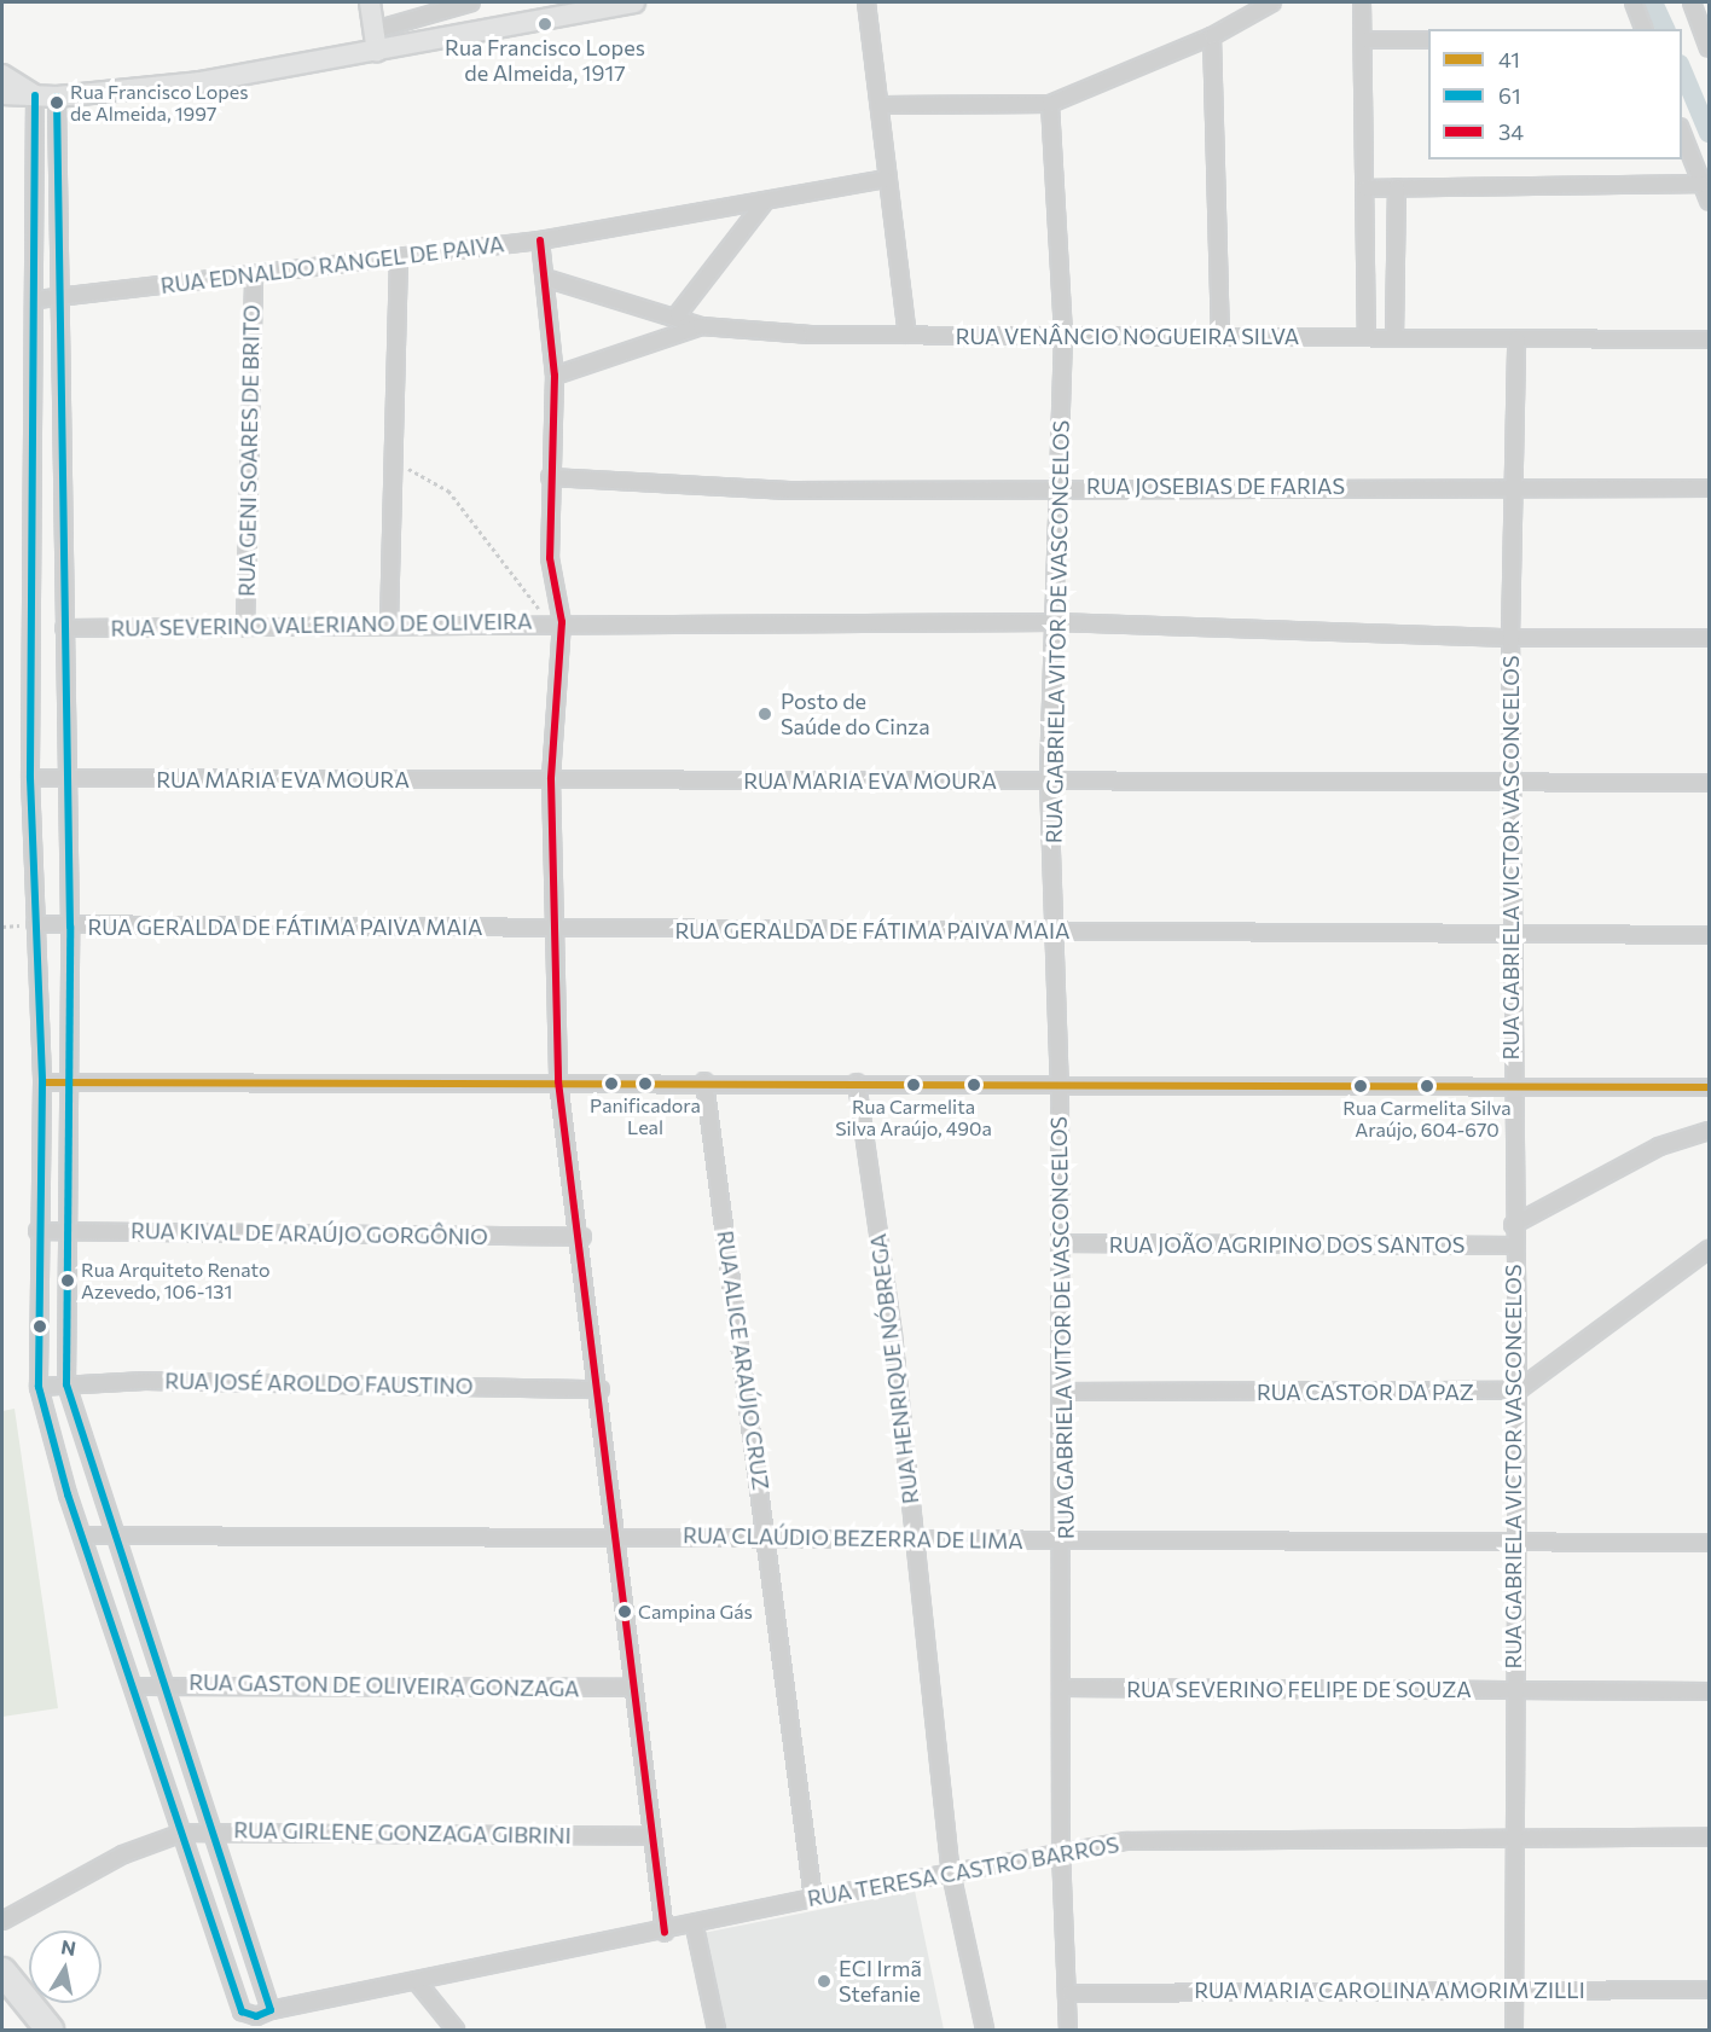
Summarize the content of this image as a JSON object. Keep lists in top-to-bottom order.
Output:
{
  "streets": {
    "street": [
      "RUA EDNALDO RANGEL DE PAIVA",
      "RUA VENÂNCIO NOGUEIRA SILVA",
      "RUA GENI SOARES DE BRITO",
      "RUA JOSEBIAS DE FARIAS",
      "RUA SEVERINO VALERIANO DE OLIVEIRA",
      "RUA GABRIELA VITOR DE VASCONCELOS",
      "RUA MARIA EVA MOURA",
      "RUA GABRIELA VICTOR VASCONCELOS",
      "RUA GERALDA DE FÁTIMA PAIVA MAIA",
      "RUA KIVAL DE ARAÚJO GORGÔNIO",
      "RUA JOÃO AGRIPINO DOS SANTOS",
      "RUA ALICE ARAÚJO CRUZ",
      "RUA HENRIQUE NÓBREGA",
      "RUA JOSÉ AROLDO FAUSTINO",
      "RUA CASTOR DA PAZ",
      "RUA CLAÚDIO BEZERRA DE LIMA",
      "RUA GASTON DE OLIVEIRA GONZAGA",
      "RUA SEVERINO FELIPE DE SOUZA",
      "RUA GIRLENE GONZAGA GIBRINI",
      "RUA TERESA CASTRO BARROS",
      "RUA MARIA CAROLINA AMORIM ZILLI"
    ]
  },
  "crossings": [
    ["RUA EDNALDO RANGEL DE PAIVA", "RUA GENI SOARES DE BRITO"],
    ["RUA VENÂNCIO NOGUEIRA SILVA", "RUA GABRIELA VITOR DE VASCONCELOS"],
    ["RUA VENÂNCIO NOGUEIRA SILVA", "RUA GABRIELA VICTOR VASCONCELOS"],
    ["RUA GENI SOARES DE BRITO", "RUA SEVERINO VALERIANO DE OLIVEIRA"],
    ["RUA JOSEBIAS DE FARIAS", "RUA GABRIELA VITOR DE VASCONCELOS"],
    ["RUA JOSEBIAS DE FARIAS", "RUA GABRIELA VICTOR VASCONCELOS"],
    ["RUA SEVERINO VALERIANO DE OLIVEIRA", "RUA GABRIELA VITOR DE VASCONCELOS"],
    ["RUA SEVERINO VALERIANO DE OLIVEIRA", "RUA GABRIELA VICTOR VASCONCELOS"],
    ["RUA GABRIELA VITOR DE VASCONCELOS", "RUA MARIA EVA MOURA"],
    ["RUA GABRIELA VITOR DE VASCONCELOS", "RUA GERALDA DE FÁTIMA PAIVA MAIA"],
    ["RUA GABRIELA VITOR DE VASCONCELOS", "RUA JOÃO AGRIPINO DOS SANTOS"],
    ["RUA GABRIELA VITOR DE VASCONCELOS", "RUA CASTOR DA PAZ"],
    ["RUA GABRIELA VITOR DE VASCONCELOS", "RUA CLAÚDIO BEZERRA DE LIMA"],
    ["RUA GABRIELA VITOR DE VASCONCELOS", "RUA SEVERINO FELIPE DE SOUZA"],
    ["RUA GABRIELA VITOR DE VASCONCELOS", "RUA TERESA CASTRO BARROS"],
    ["RUA GABRIELA VITOR DE VASCONCELOS", "RUA MARIA CAROLINA AMORIM ZILLI"],
    ["RUA MARIA EVA MOURA", "RUA GABRIELA VICTOR VASCONCELOS"],
    ["RUA GABRIELA VICTOR VASCONCELOS", "RUA GERALDA DE FÁTIMA PAIVA MAIA"],
    ["RUA GABRIELA VICTOR VASCONCELOS", "RUA JOÃO AGRIPINO DOS SANTOS"],
    ["RUA GABRIELA VICTOR VASCONCELOS", "RUA CASTOR DA PAZ"],
    ["RUA GABRIELA VICTOR VASCONCELOS", "RUA CLAÚDIO BEZERRA DE LIMA"],
    ["RUA GABRIELA VICTOR VASCONCELOS", "RUA SEVERINO FELIPE DE SOUZA"],
    ["RUA GABRIELA VICTOR VASCONCELOS", "RUA TERESA CASTRO BARROS"],
    ["RUA GABRIELA VICTOR VASCONCELOS", "RUA MARIA CAROLINA AMORIM ZILLI"],
    ["RUA ALICE ARAÚJO CRUZ", "RUA CLAÚDIO BEZERRA DE LIMA"],
    ["RUA ALICE ARAÚJO CRUZ", "RUA TERESA CASTRO BARROS"],
    ["RUA HENRIQUE NÓBREGA", "RUA CLAÚDIO BEZERRA DE LIMA"],
    ["RUA HENRIQUE NÓBREGA", "RUA TERESA CASTRO BARROS"],
    ["RUA GIRLENE GONZAGA GIBRINI", "RUA TERESA CASTRO BARROS"]
  ],
  "places": [
    "Rua Francisco Lopes de Almeida, 1917",
    "Rua Francisco Lopes de Almeida, 1997",
    "Posto de Saúde do Cinza",
    "Panificadora Leal",
    "Rua Carmelita Silva Araújo, 490a",
    "Rua Carmelita Silva Araújo, 604-670",
    "Rua Arquiteto Renato Azevedo, 106-131",
    "Campina Gás",
    "ECI Irmã Stefanie"
  ],
  "lines": ["transit line 61", "transit line 34", "transit line 41"],
  "legend": ["41", "61", "34"],
  "north": "top"
}
